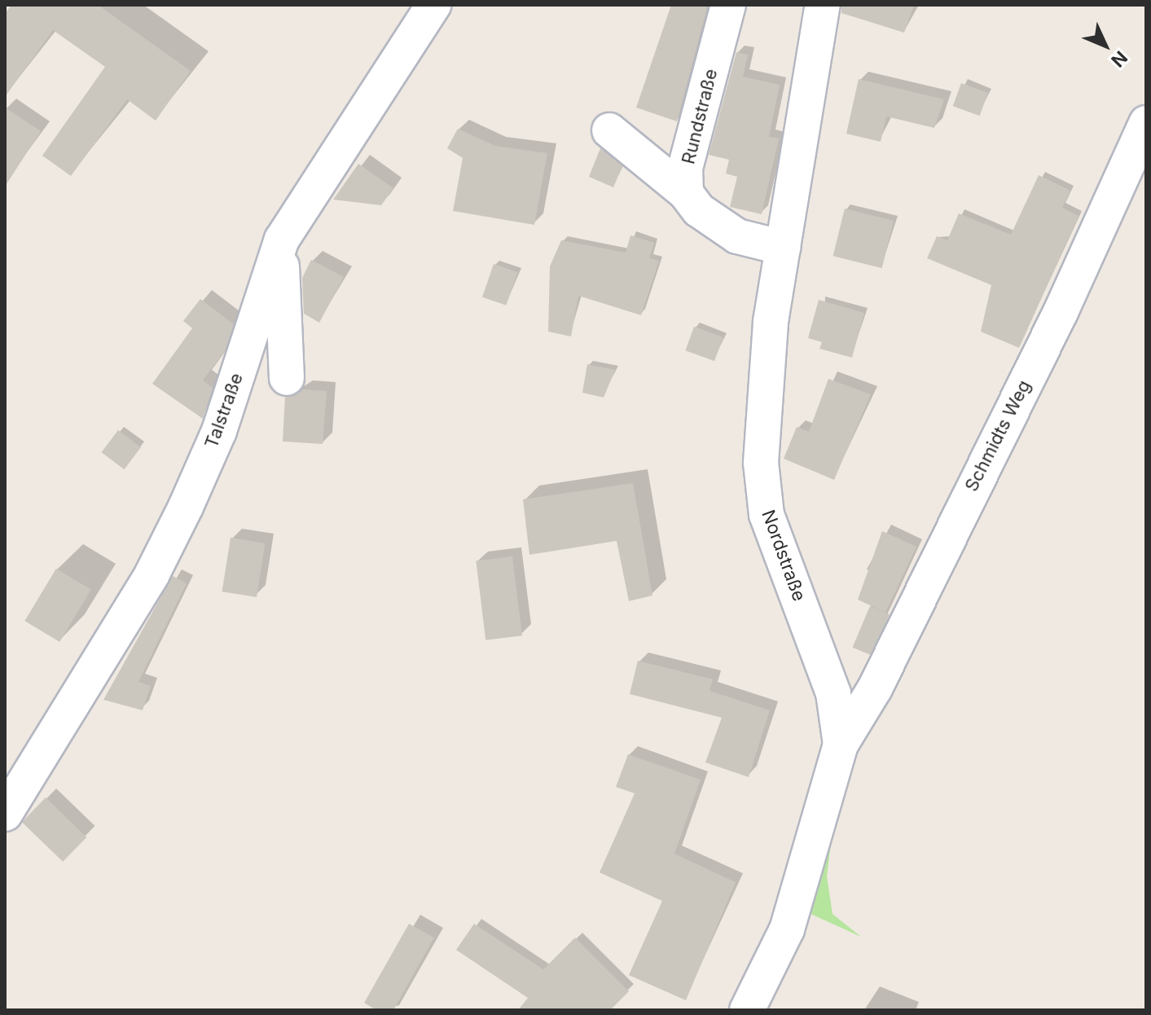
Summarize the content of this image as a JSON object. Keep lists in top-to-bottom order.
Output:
{
  "streets": {
    "street": [
      "Rundstraße",
      "Talstraße",
      "Schmidts Weg",
      "Nordstraße"
    ]
  },
  "crossings": [
    ["Schmidts Weg", "Nordstraße"]
  ],
  "north": "bottom right"
}
